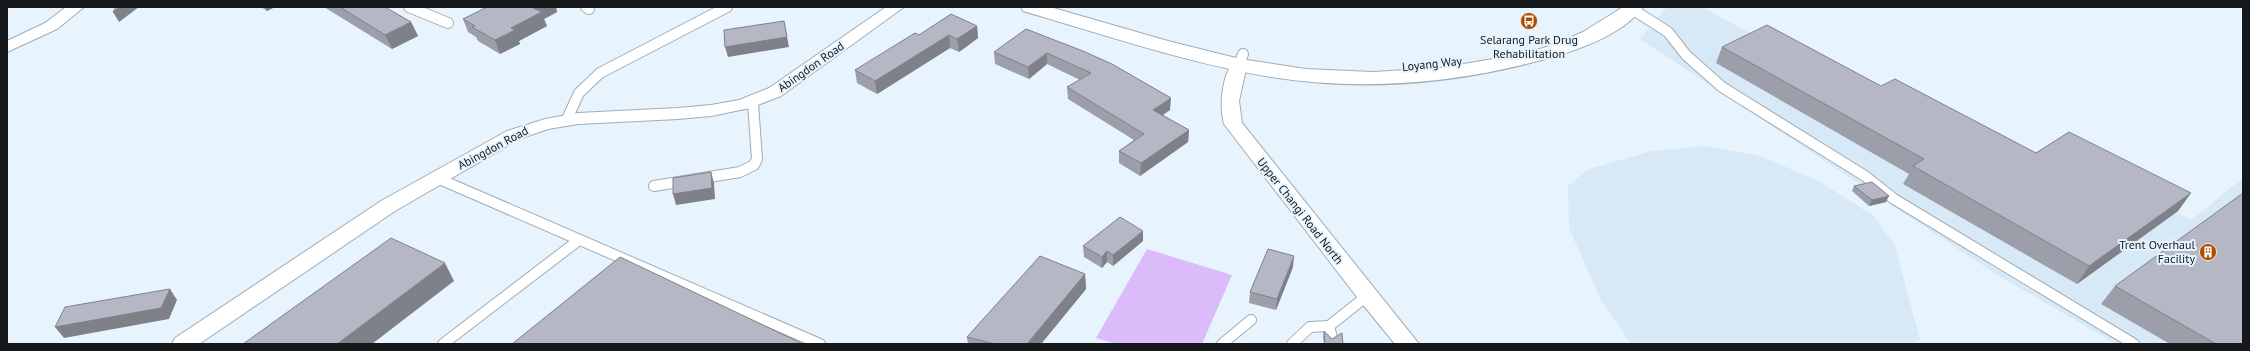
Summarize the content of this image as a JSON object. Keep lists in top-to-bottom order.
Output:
{
  "streets": {
    "street": ["Loyang Way", "Abingdon Road", "Upper Changi Road North"]
  },
  "crossings": [
    ["Loyang Way", "Upper Changi Road North"]
  ],
  "places": {
    "bus stop": ["Selarang Park Drug Rehabilitation"],
    "building": ["Trent Overhaul Facility"]
  }
}
